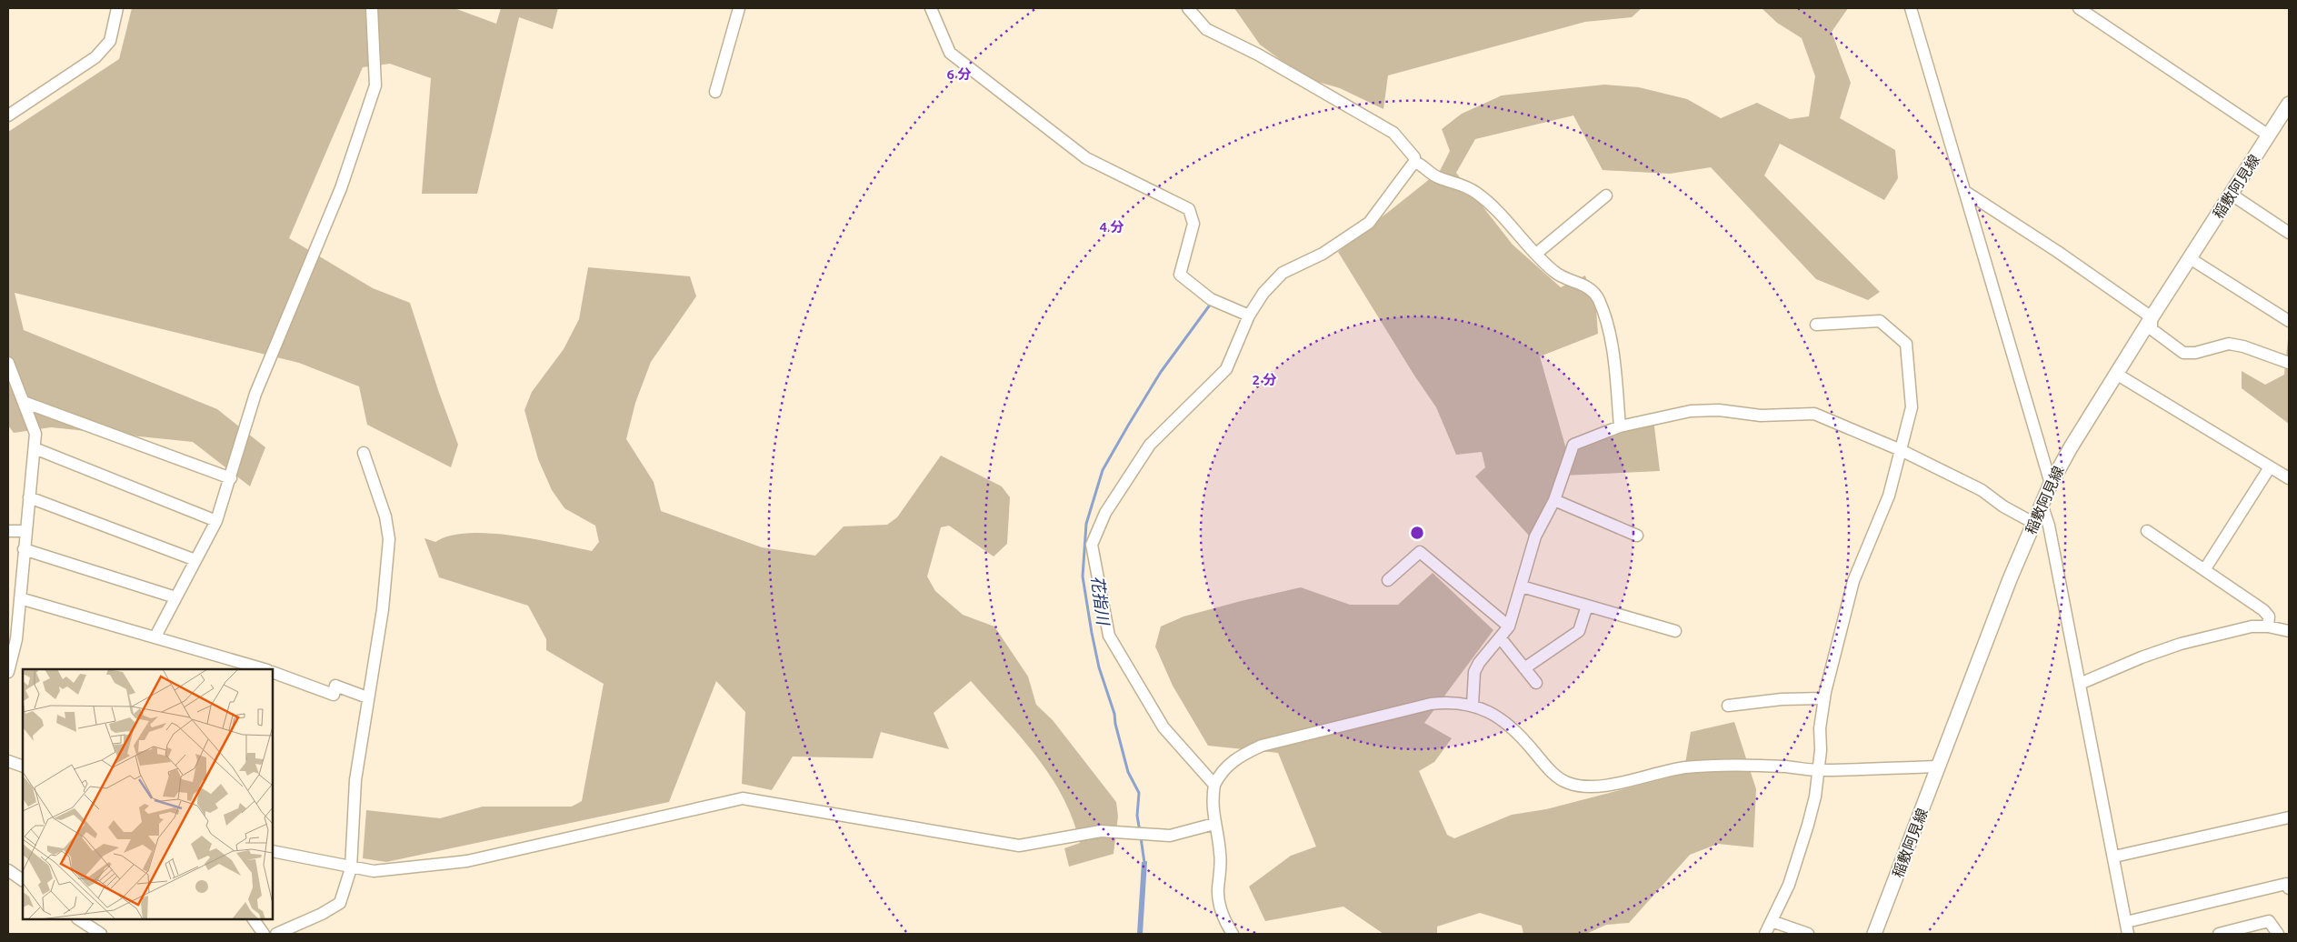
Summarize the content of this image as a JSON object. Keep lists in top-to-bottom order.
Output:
{
  "streets": {
    "main road": ["稲敷阿見線"]
  },
  "water": ["花指川"],
  "rings": ["6 分", "4 分", "2 分"]
}
